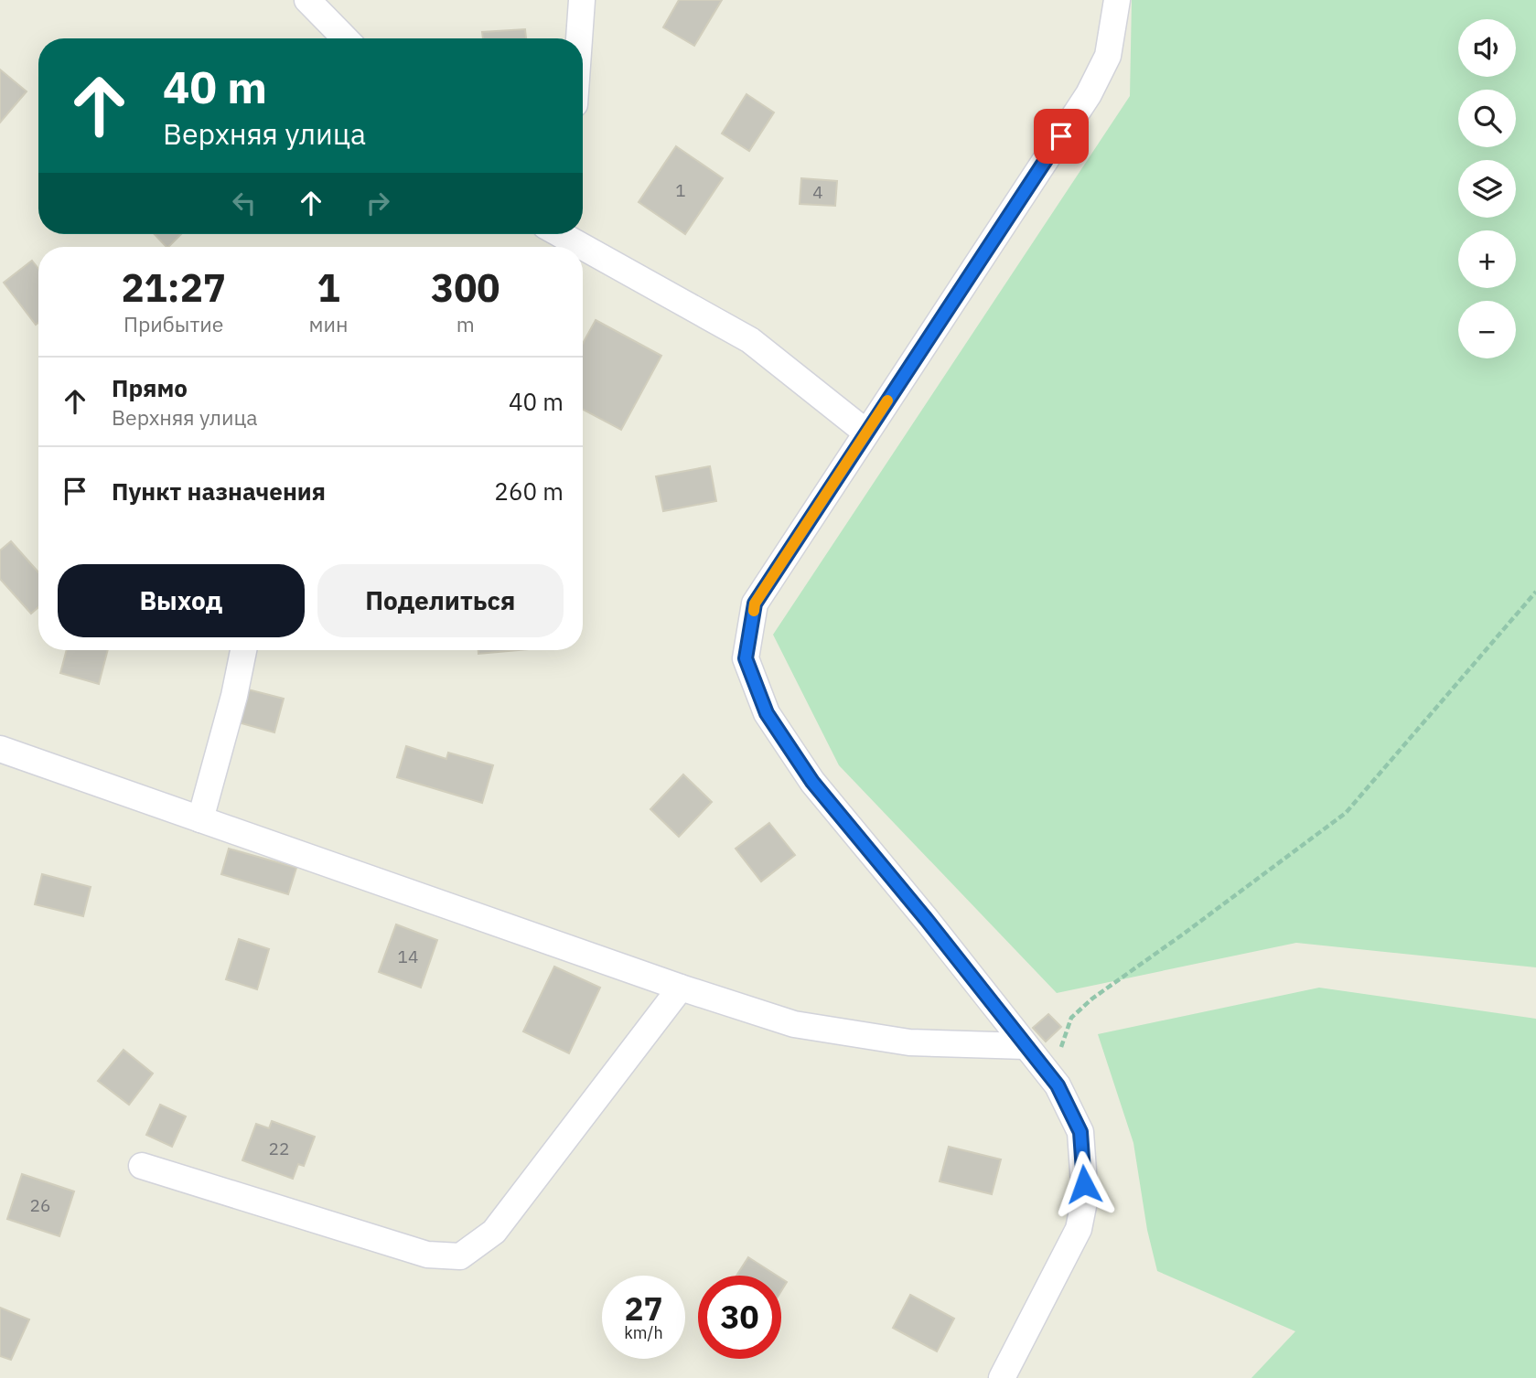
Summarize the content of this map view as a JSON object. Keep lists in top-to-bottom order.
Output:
{
  "house_numbers": [
    "1",
    "4",
    "14",
    "22",
    "26"
  ],
  "page": {
    "map_buttons": ["+", "−"],
    "turn": ["40 m", "Верхняя улица"],
    "eta": [
      "21:27",
      "Прибытие",
      "1",
      "мин",
      "300",
      "m"
    ],
    "list": [
      {
        "name": "Прямо",
        "note": "Верхняя улица",
        "value": "40 m"
      },
      {
        "name": "Пункт назначения",
        "value": "260 m"
      }
    ],
    "buttons": ["Выход", "Поделиться"],
    "speed": "27 km/h",
    "limit": "30"
  }
}
